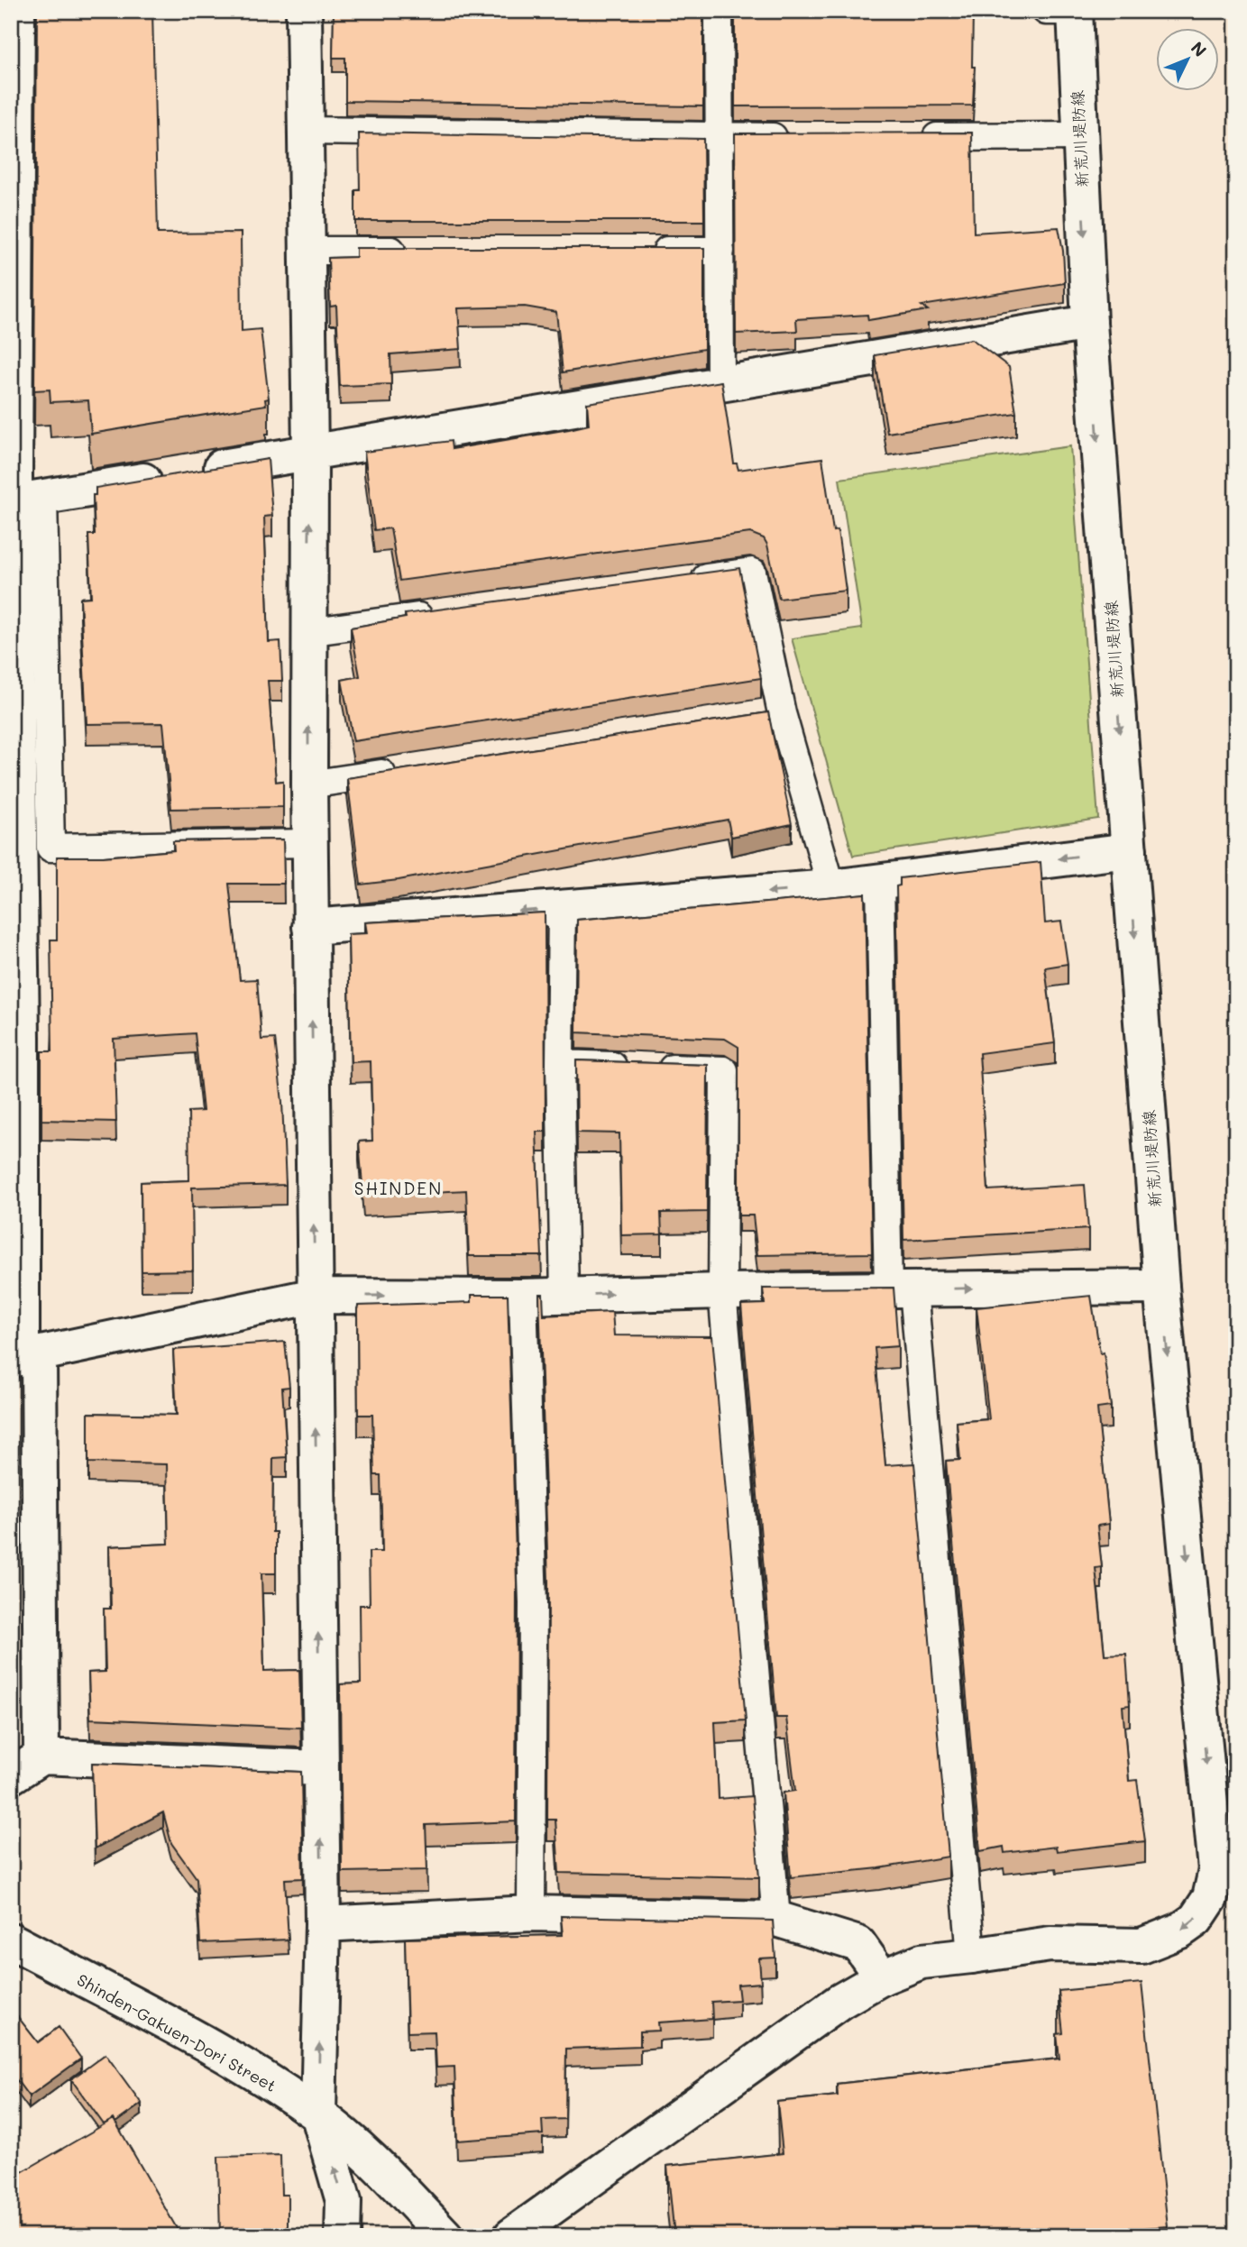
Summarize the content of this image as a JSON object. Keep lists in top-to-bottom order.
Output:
{
  "streets": {
    "street": ["新荒川堤防線", "Shinden-Gakuen-Dori Street"]
  },
  "one_way": ["新荒川堤防線"],
  "districts": ["SHINDEN"],
  "north": "top right"
}
